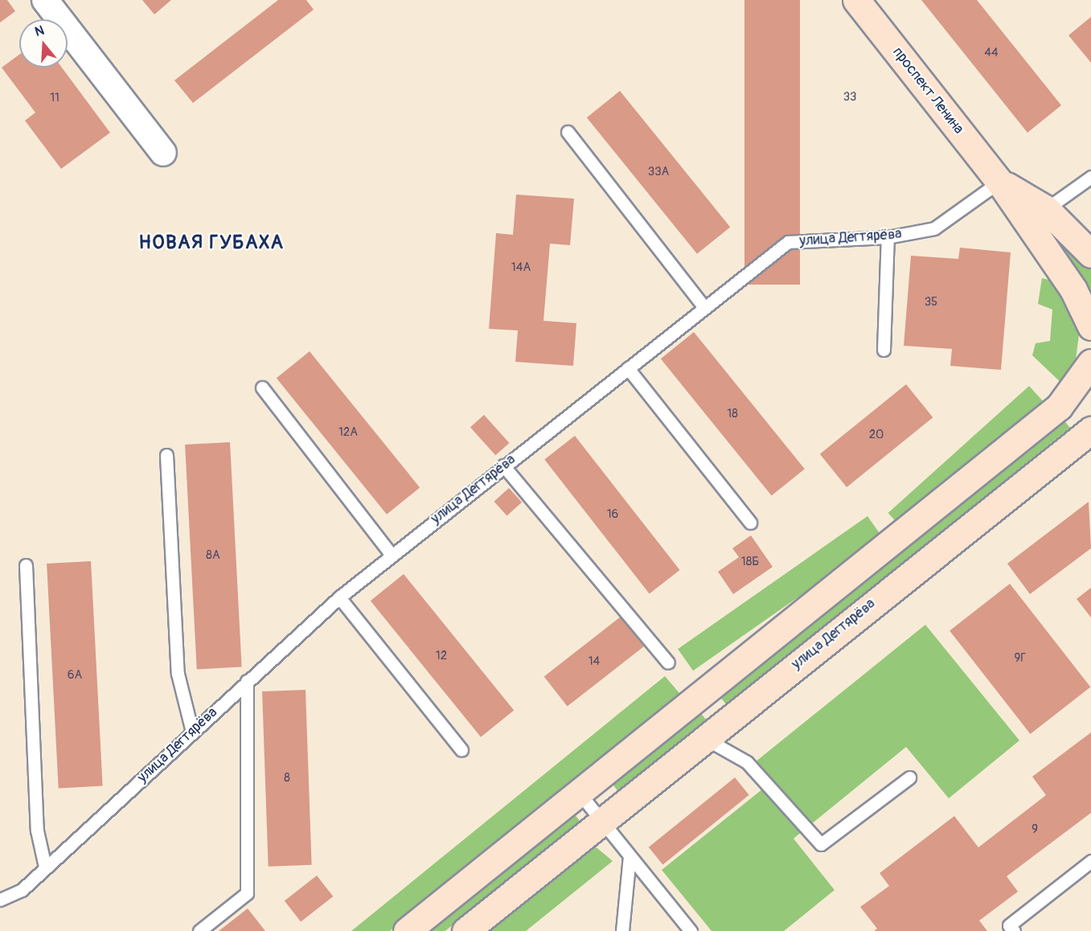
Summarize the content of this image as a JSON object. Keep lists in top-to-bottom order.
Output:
{
  "streets": {
    "main road": ["проспект Ленина", "улица Дегтярёва"]
  },
  "crossings": [
    ["проспект Ленина", "улица Дегтярёва"]
  ],
  "districts": ["НОВАЯ ГУБАХА"],
  "house_numbers": [
    "44",
    "33",
    "11",
    "33А",
    "14А",
    "35",
    "18",
    "12А",
    "20",
    "16",
    "8А",
    "18Б",
    "12",
    "9Г",
    "14",
    "6А",
    "8",
    "9"
  ],
  "north": "top"
}
